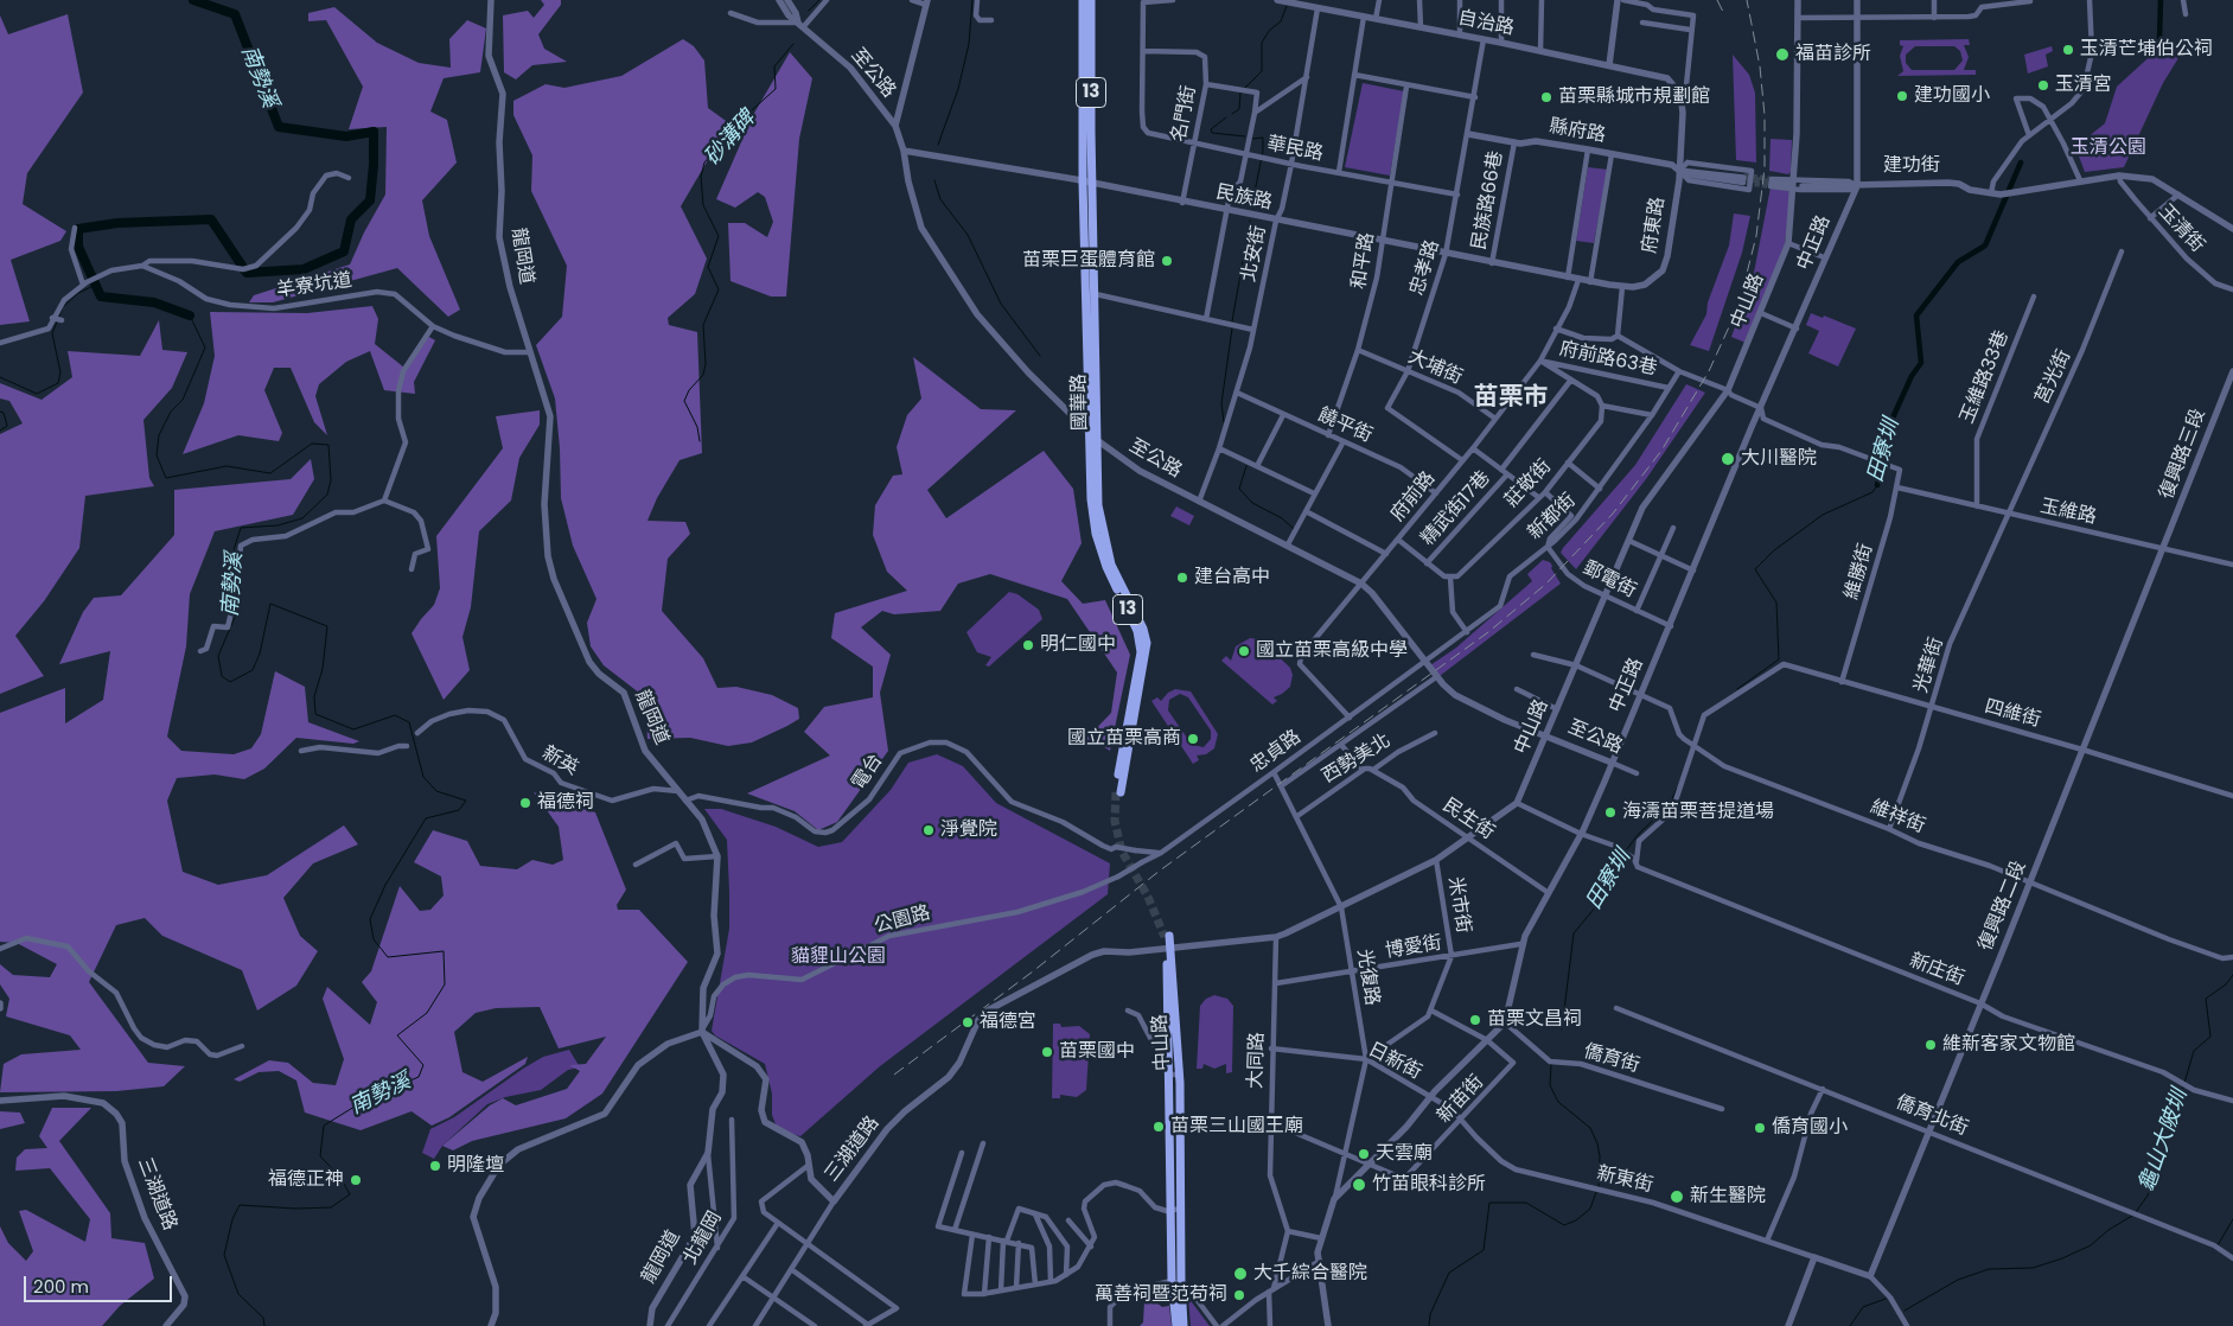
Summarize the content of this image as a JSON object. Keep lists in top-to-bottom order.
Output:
{
  "streets": {
    "main road": ["13", "中山路", "國華路"],
    "street": [
      "自治路",
      "至公路",
      "名門街",
      "縣府路",
      "華民路",
      "建功街",
      "民族路",
      "民族路66巷",
      "府東路",
      "玉清街",
      "中正路",
      "北安街",
      "龍岡道",
      "和平路",
      "忠孝路",
      "羊寮坑道",
      "府前路63巷",
      "大埔街",
      "玉維路33巷",
      "莒光街",
      "饒平街",
      "復興路三段",
      "莊敬街",
      "府前路",
      "精武街17巷",
      "玉維路",
      "新都街",
      "維勝街",
      "郵電街",
      "光華街",
      "四維街",
      "忠貞路",
      "西勢美北",
      "新英",
      "電台",
      "維祥街",
      "民生街",
      "米市街",
      "復興路二段",
      "公園路",
      "博愛街",
      "新庄街",
      "光復路",
      "僑育街",
      "大同路",
      "日新街",
      "新苗街",
      "僑育北街",
      "三湖道路",
      "新東街",
      "北龍岡"
    ]
  },
  "crossings": [
    ["自治路", "府東路"],
    ["自治路", "北安街"],
    ["自治路", "忠孝路"],
    ["至公路", "民族路"],
    ["至公路", "中正路"],
    ["至公路", "北安街"],
    ["至公路", "中山路"],
    ["至公路", "國華路"],
    ["至公路", "府前路"],
    ["至公路", "新都街"],
    ["至公路", "忠貞路"],
    ["名門街", "華民路"],
    ["名門街", "民族路"],
    ["縣府路", "民族路66巷"],
    ["縣府路", "府東路"],
    ["縣府路", "忠孝路"],
    ["華民路", "北安街"],
    ["華民路", "和平路"],
    ["華民路", "忠孝路"],
    ["建功街", "中正路"],
    ["民族路", "民族路66巷"],
    ["民族路", "府東路"],
    ["民族路", "北安街"],
    ["民族路", "和平路"],
    ["民族路", "忠孝路"],
    ["民族路", "國華路"],
    ["民族路", "府前路"],
    ["府東路", "府前路"],
    ["中正路", "維勝街"],
    ["中正路", "郵電街"],
    ["中正路", "維祥街"],
    ["中正路", "民生街"],
    ["中正路", "博愛街"],
    ["中正路", "僑育街"],
    ["北安街", "饒平街"],
    ["龍岡道", "羊寮坑道"],
    ["龍岡道", "新英"],
    ["龍岡道", "電台"],
    ["龍岡道", "公園路"],
    ["龍岡道", "三湖道路"],
    ["和平路", "大埔街"],
    ["和平路", "饒平街"],
    ["忠孝路", "大埔街"],
    ["忠孝路", "府前路"],
    ["中山路", "郵電街"],
    ["中山路", "維祥街"],
    ["中山路", "民生街"],
    ["中山路", "米市街"],
    ["中山路", "光復路"],
    ["中山路", "大同路"],
    ["中山路", "三湖道路"],
    ["府前路63巷", "府前路"],
    ["府前路63巷", "新都街"],
    ["大埔街", "府前路"],
    ["玉維路33巷", "玉維路"],
    ["莒光街", "玉維路"],
    ["莒光街", "光華街"],
    ["饒平街", "府前路"],
    ["復興路三段", "玉維路"],
    ["復興路三段", "復興路二段"],
    ["府前路", "忠貞路"],
    ["玉維路", "維勝街"],
    ["玉維路", "光華街"],
    ["玉維路", "復興路二段"],
    ["新都街", "郵電街"],
    ["新都街", "忠貞路"],
    ["維勝街", "四維街"],
    ["光華街", "四維街"],
    ["光華街", "維祥街"],
    ["四維街", "維祥街"],
    ["四維街", "復興路二段"],
    ["忠貞路", "電台"],
    ["忠貞路", "公園路"],
    ["忠貞路", "光復路"],
    ["西勢美北", "民生街"],
    ["西勢美北", "光復路"],
    ["維祥街", "復興路二段"],
    ["米市街", "博愛街"],
    ["米市街", "光復路"],
    ["米市街", "日新街"],
    ["復興路二段", "新庄街"],
    ["復興路二段", "僑育北街"],
    ["復興路二段", "新東街"],
    ["公園路", "三湖道路"],
    ["博愛街", "光復路"],
    ["博愛街", "大同路"],
    ["光復路", "日新街"],
    ["大同路", "日新街"],
    ["日新街", "新苗街"],
    ["日新街", "新東街"],
    ["新苗街", "新東街"]
  ],
  "districts": ["苗栗市"],
  "water": [
    "南勢溪",
    "砂溝碑",
    "田寮圳",
    "龜山大陂圳"
  ],
  "parks": ["玉清公園", "貓貍山公園"],
  "places": [
    "玉清芒埔伯公祠",
    "福苗診所",
    "玉清宮",
    "建功國小",
    "苗栗縣城市規劃館",
    "苗栗巨蛋體育館",
    "大川醫院",
    "建台高中",
    "明仁國中",
    "國立苗栗高級中學",
    "國立苗栗高商",
    "福德祠",
    "海濤苗栗菩提道場",
    "淨覺院",
    "苗栗文昌祠",
    "福德宮",
    "維新客家文物館",
    "苗栗國中",
    "苗栗三山國王廟",
    "僑育國小",
    "天雲廟",
    "明隆壇",
    "福德正神",
    "竹苗眼科診所",
    "新生醫院",
    "大千綜合醫院",
    "萬善祠暨范苟祠"
  ],
  "scale_bar": "200 m"
}
